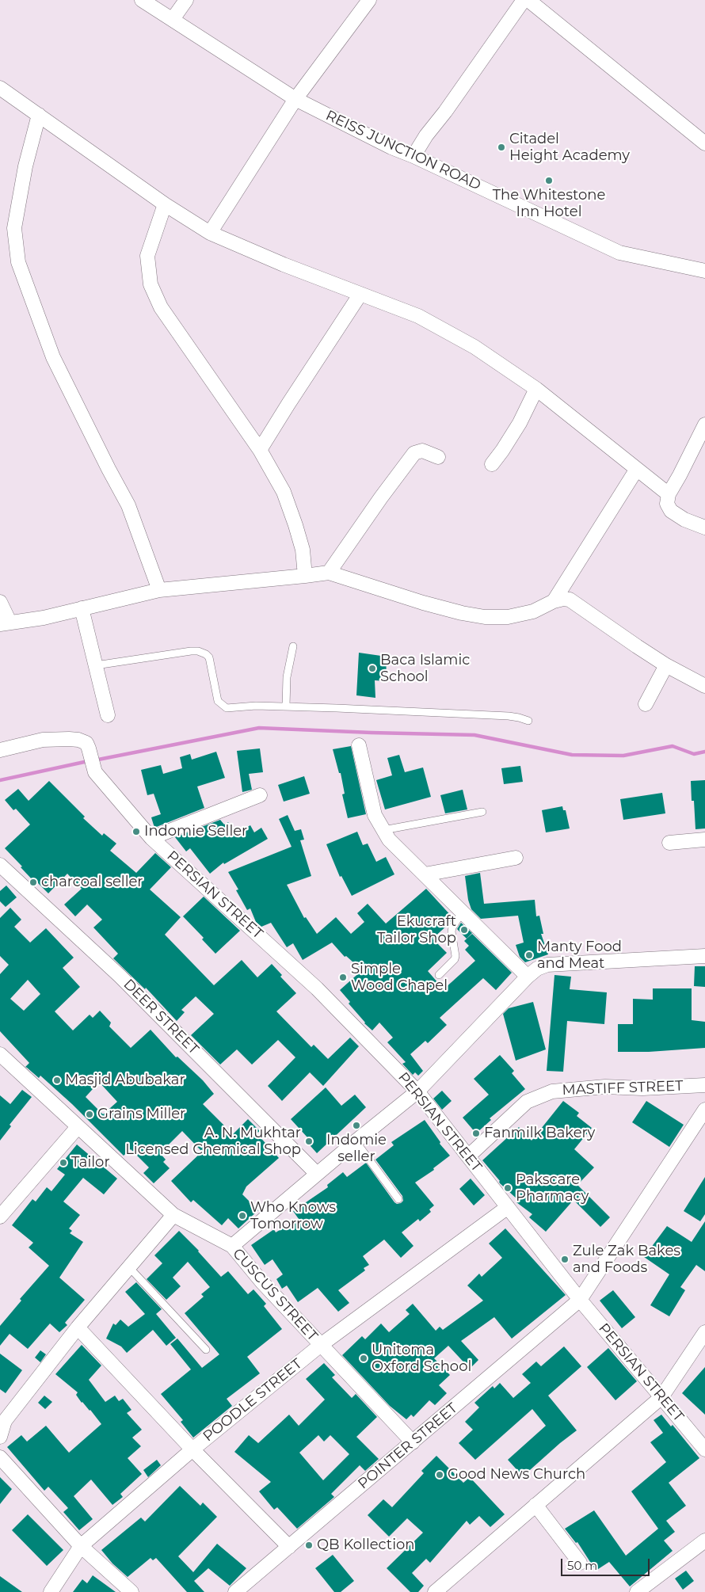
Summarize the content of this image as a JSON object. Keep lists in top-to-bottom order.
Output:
{
  "streets": {
    "street": [
      "REISS JUNCTION ROAD",
      "PERSIAN STREET",
      "DEER STREET",
      "MASTIFF STREET",
      "CUSCUS STREET",
      "POODLE STREET",
      "POINTER STREET"
    ]
  },
  "crossings": [
    ["PERSIAN STREET", "MASTIFF STREET"],
    ["PERSIAN STREET", "POODLE STREET"],
    ["PERSIAN STREET", "POINTER STREET"],
    ["CUSCUS STREET", "POODLE STREET"],
    ["CUSCUS STREET", "POINTER STREET"]
  ],
  "places": [
    "Citadel Height Academy",
    "The Whitestone Inn Hotel",
    "Baca Islamic School",
    "Indomie Seller",
    "charcoal seller",
    "Ekucraft Tailor Shop",
    "Manty Food and Meat",
    "Simple Wood Chapel",
    "Masjid Abubakar",
    "Grains Miller",
    "Indomie seller",
    "Fanmilk Bakery",
    "A. N. Mukhtar Licensed Chemical Shop",
    "Tailor",
    "Pakscare Pharmacy",
    "Who Knows Tomorrow",
    "Zule Zak Bakes and Foods",
    "Unitoma Oxford School",
    "Good News Church",
    "QB Kollection"
  ],
  "scale_bar": "50 m"
}
